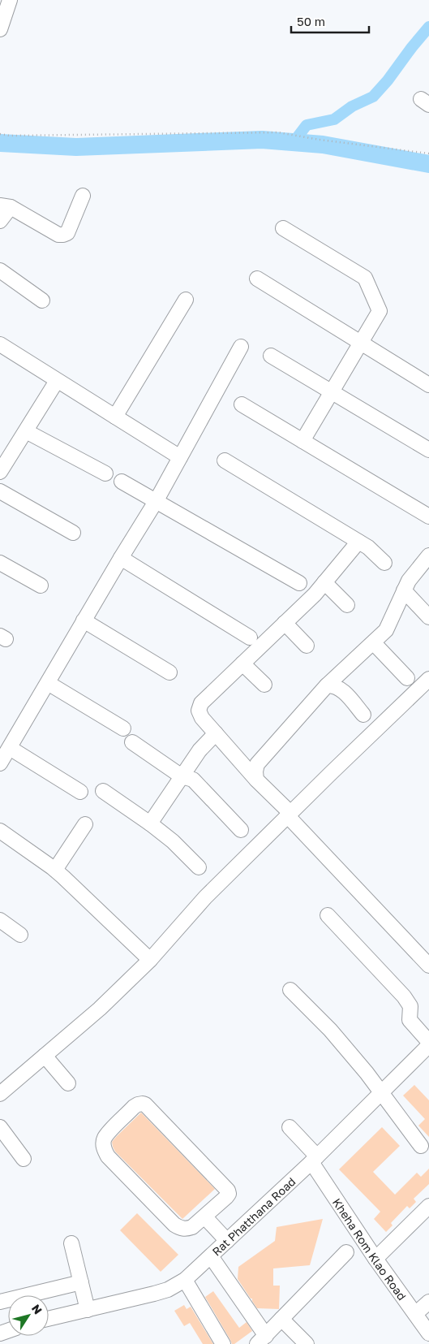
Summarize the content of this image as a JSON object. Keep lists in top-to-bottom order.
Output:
{
  "streets": {
    "street": ["Rat Phatthana Road", "Kheha Rom Klao Road"]
  },
  "crossings": [
    ["Rat Phatthana Road", "Kheha Rom Klao Road"]
  ],
  "scale_bar": "50 m",
  "north": "top right"
}
